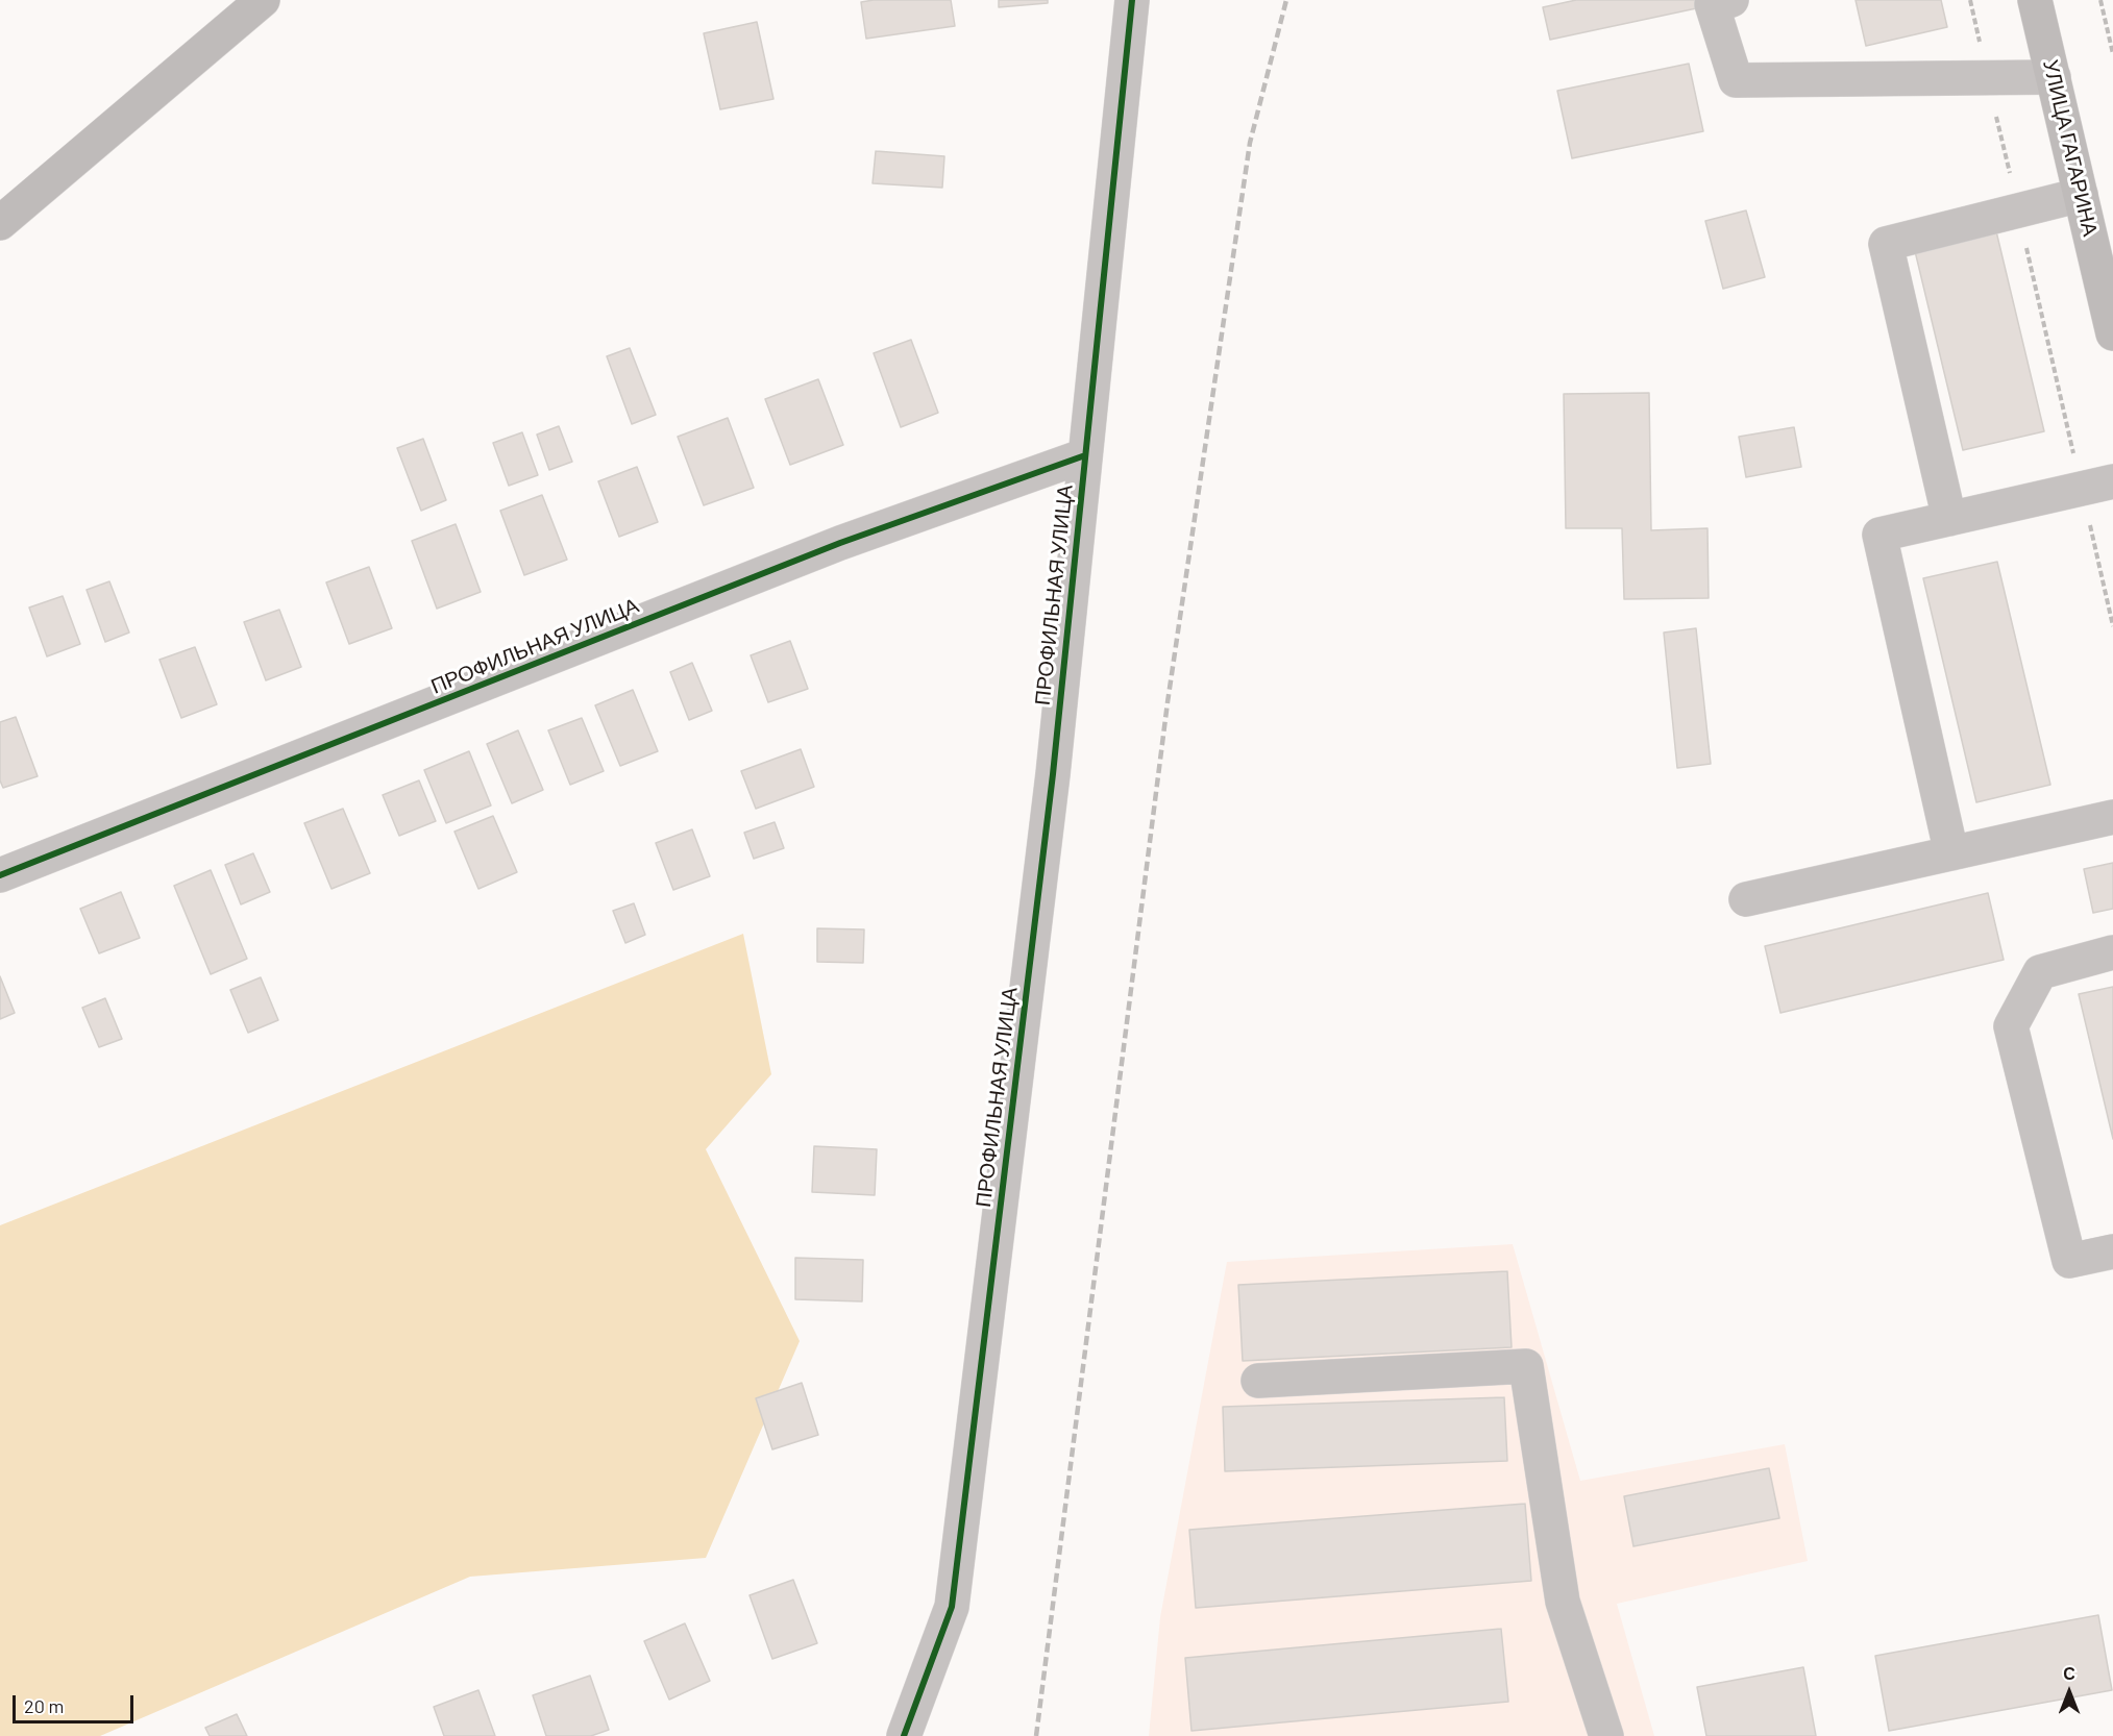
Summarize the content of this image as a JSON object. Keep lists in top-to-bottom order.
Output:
{
  "streets": {
    "main road": ["УЛИЦА ГАГАРИНА"],
    "street": ["ПРОФИЛЬНАЯ УЛИЦА"]
  },
  "scale_bar": "20 m",
  "north": "top"
}
